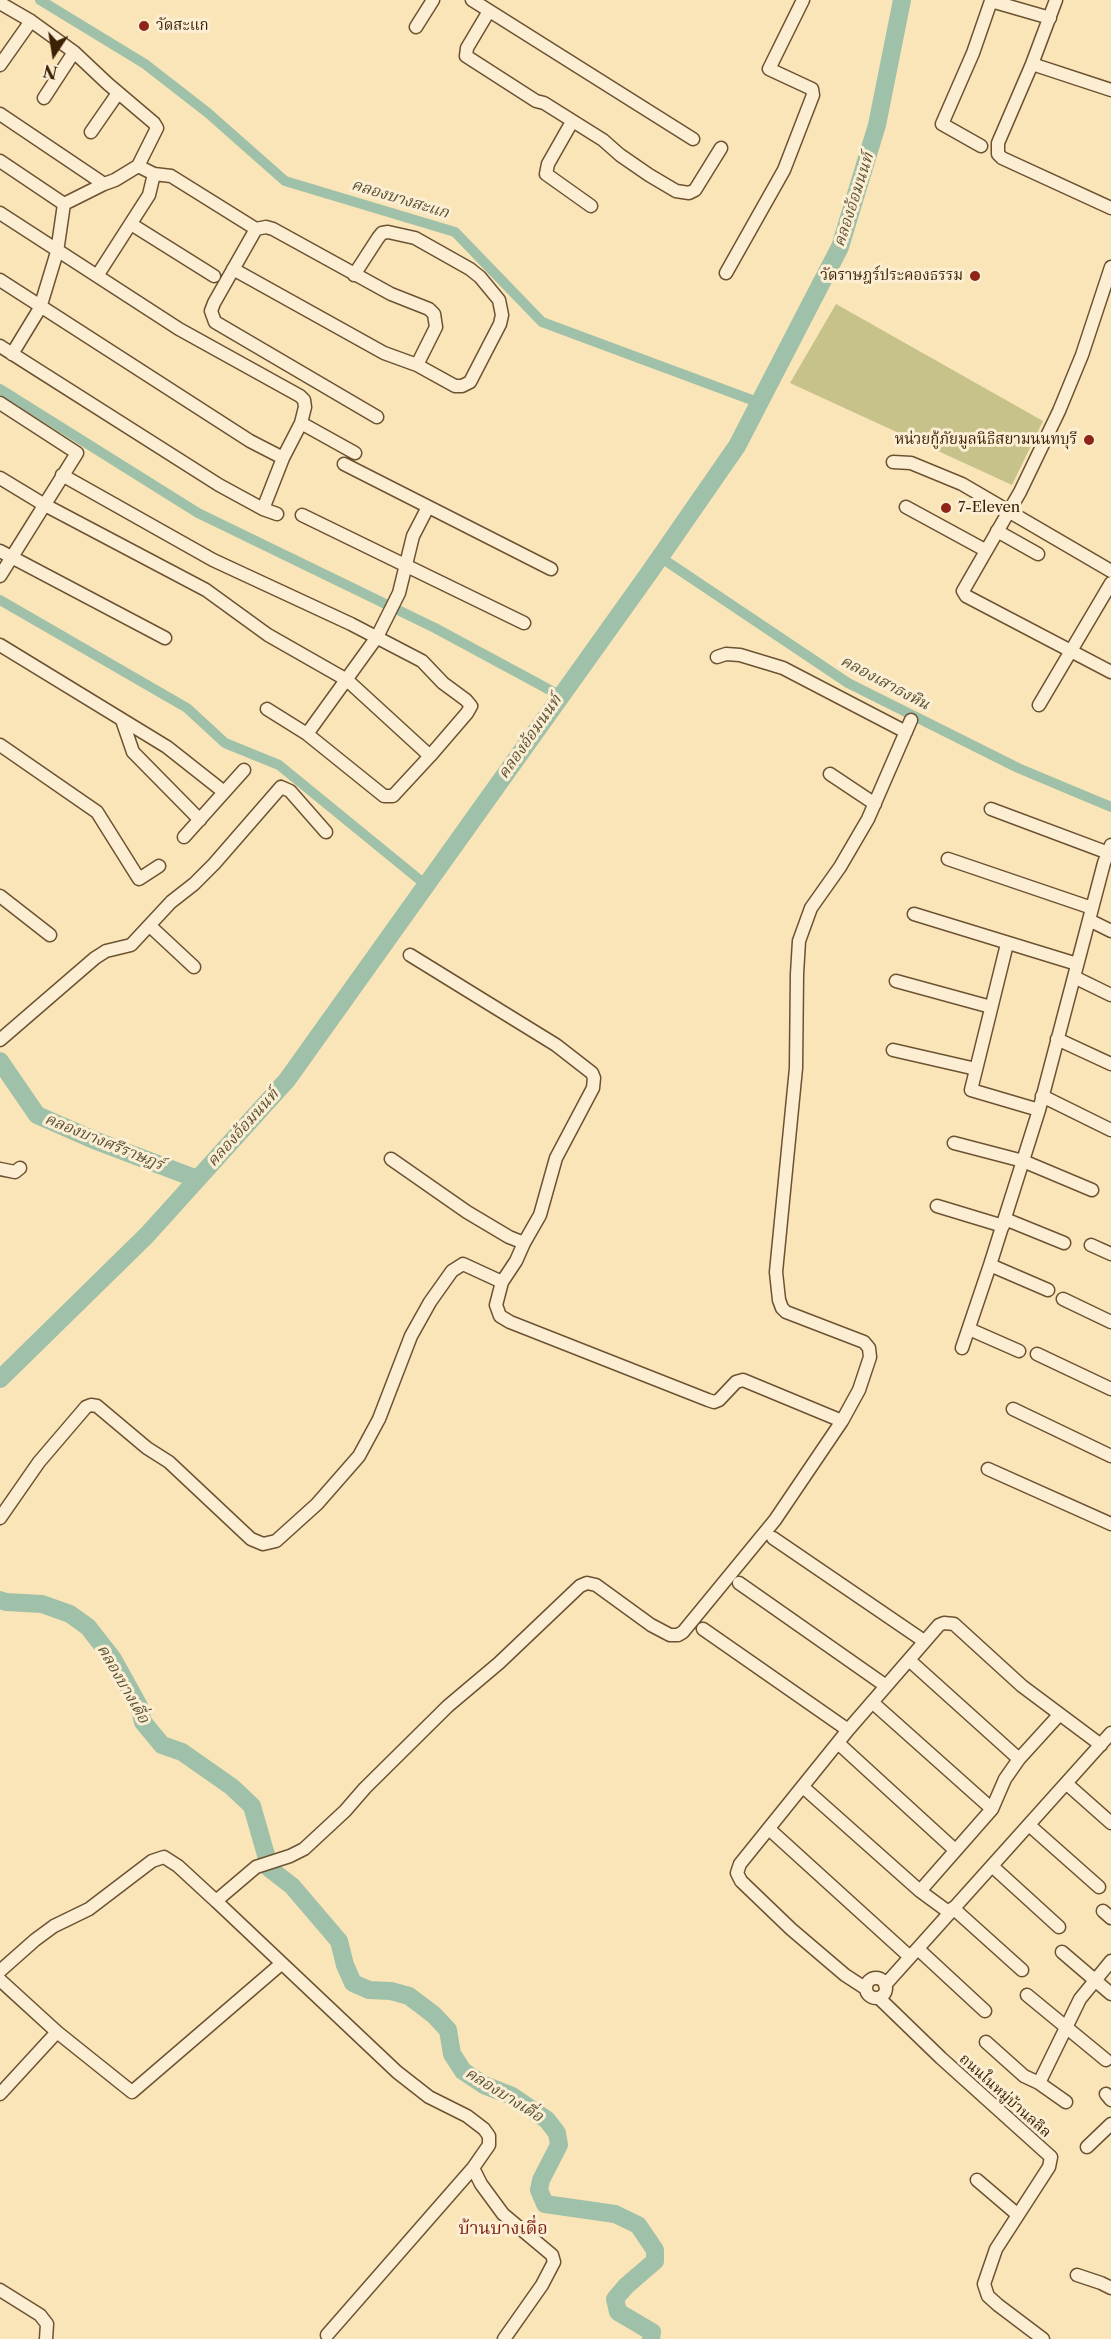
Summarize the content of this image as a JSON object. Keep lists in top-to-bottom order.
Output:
{
  "streets": {
    "street": ["ถนนในหมู่บ้านลลิล"]
  },
  "districts": ["บ้านบางเดื่อ"],
  "water": [
    "คลองบางสะแก",
    "คลองอ้อมนนท์",
    "คลองเสาธงหิน",
    "คลองบางศรีราษฎร์",
    "คลองบางเดื่อ"
  ],
  "places": [
    "วัดสะแก",
    "วัดราษฎร์ประคองธรรม",
    "หน่วยกู้ภัยมูลนิธิสยามนนทบุรี",
    "7-Eleven"
  ],
  "north": "bottom"
}
